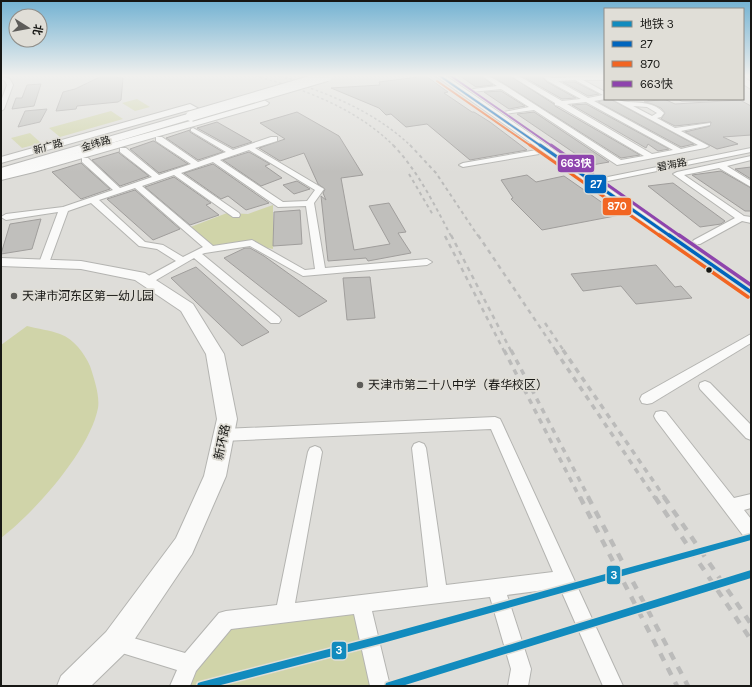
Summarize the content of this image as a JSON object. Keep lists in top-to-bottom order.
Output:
{
  "streets": {
    "main road": ["金纬路", "新广路", "新环路"],
    "street": ["碧海路"]
  },
  "places": ["天津市河东区第一幼儿园", "天津市第二十八中学（春华校区）"],
  "lines": [
    "transit line 27",
    "transit line 870",
    "transit line 663快",
    "metro line 3"
  ],
  "legend": [
    "地铁 3",
    "27",
    "870",
    "663快"
  ],
  "north": "right"
}
